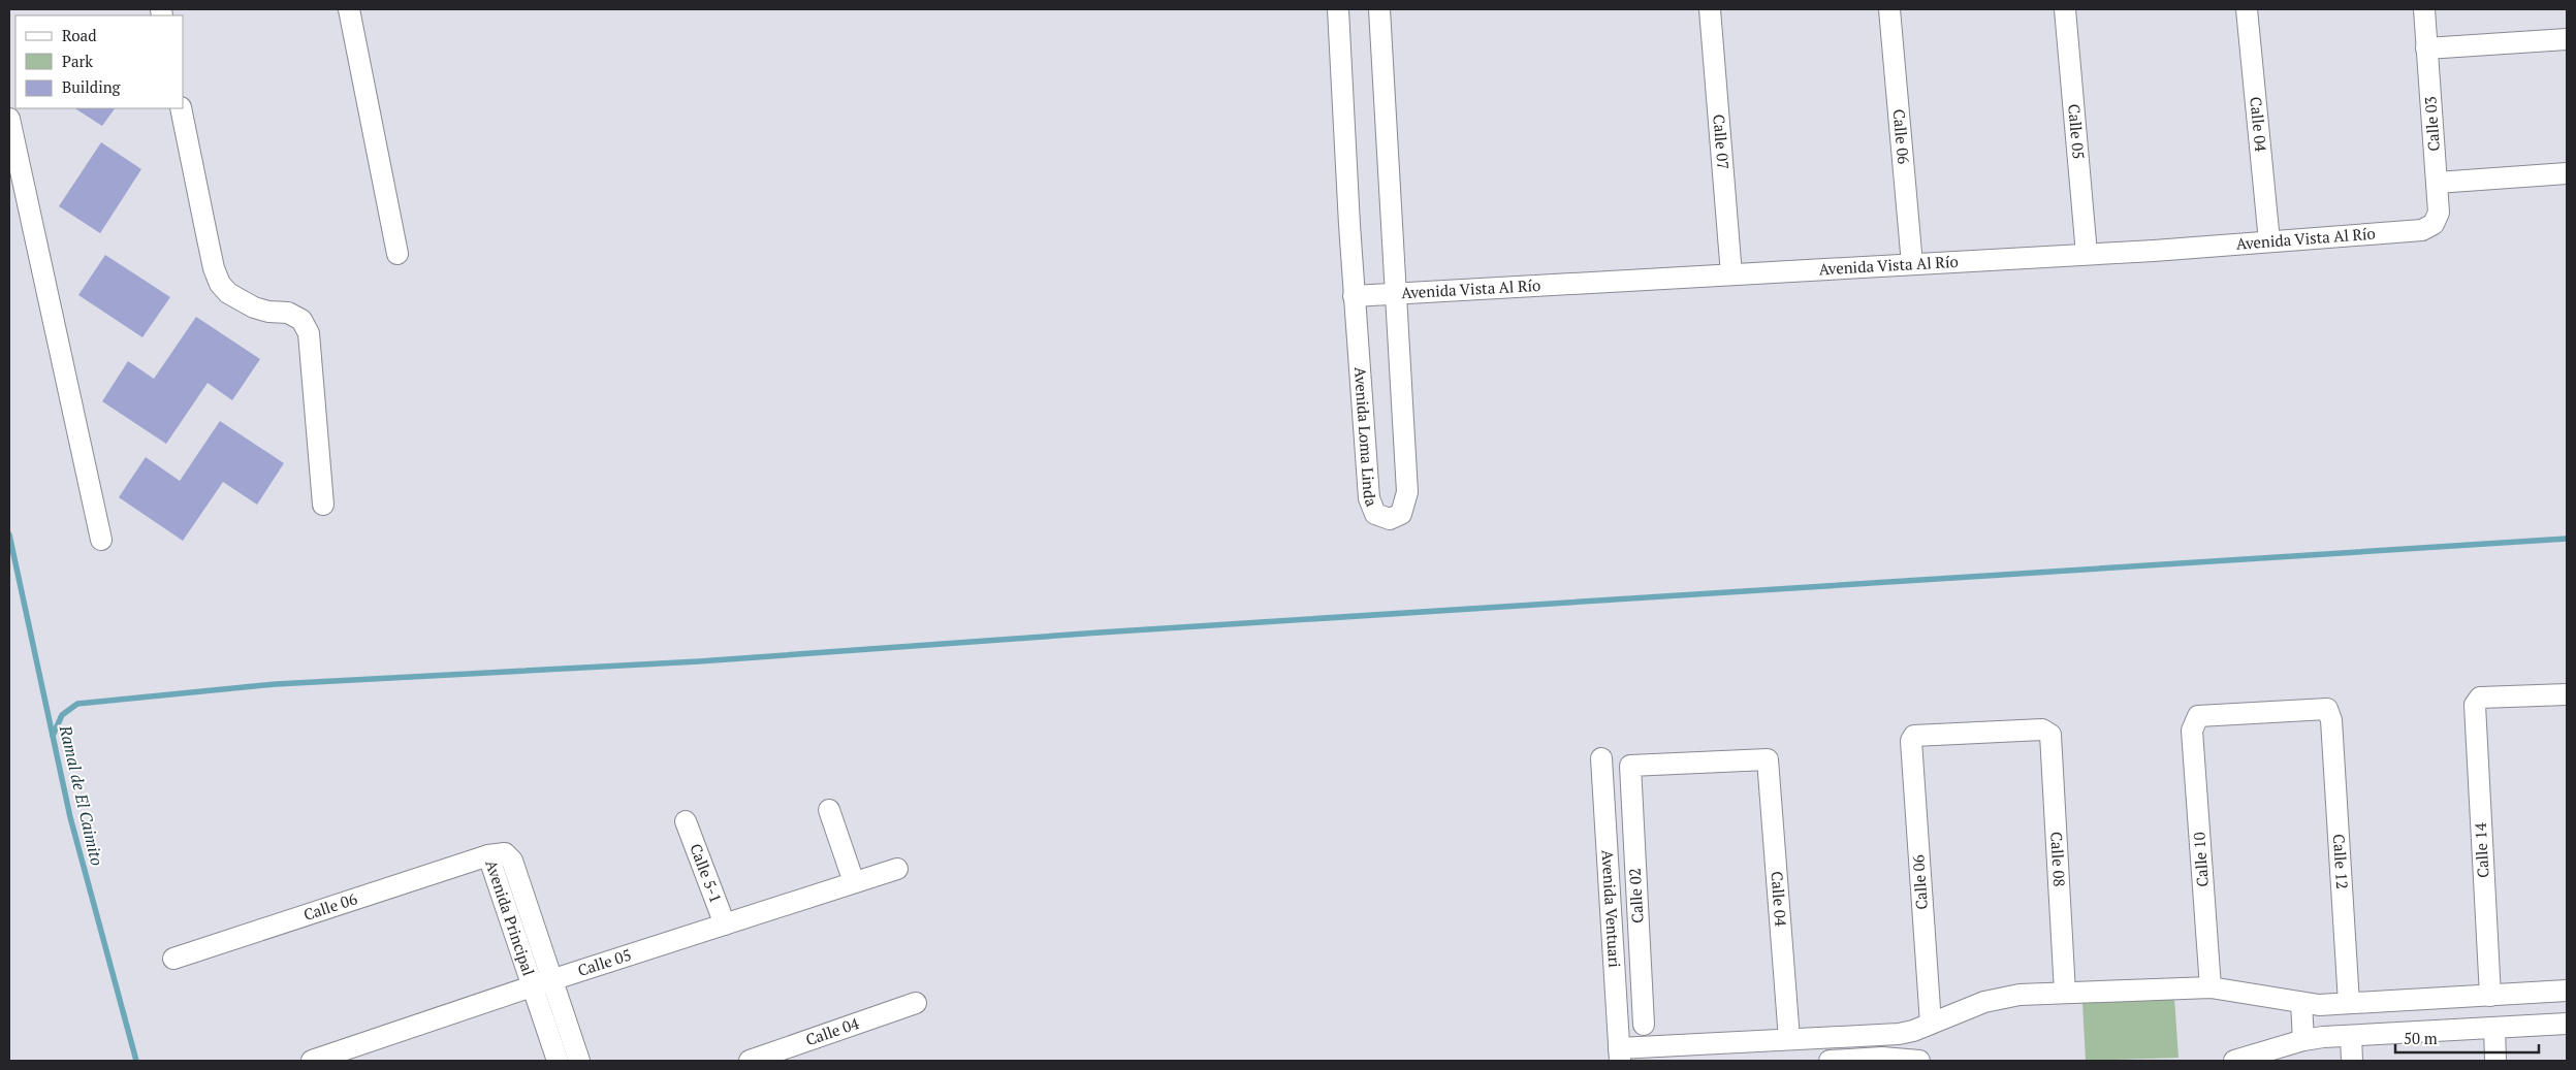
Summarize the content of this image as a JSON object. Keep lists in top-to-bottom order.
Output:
{
  "streets": {
    "street": [
      "Calle 03",
      "Calle 04",
      "Calle 05",
      "Calle 06",
      "Calle 07",
      "Avenida Vista Al Río",
      "Avenida Loma Linda",
      "Calle 14",
      "Calle 08",
      "Calle 10",
      "Calle 12",
      "Calle 5-1",
      "Calle 02",
      "Avenida Ventuari",
      "Avenida Principal"
    ]
  },
  "crossings": [
    ["Calle 03", "Avenida Vista Al Río"],
    ["Calle 04", "Avenida Vista Al Río"],
    ["Calle 04", "Calle 02"],
    ["Calle 05", "Avenida Vista Al Río"],
    ["Calle 05", "Calle 5-1"],
    ["Calle 05", "Avenida Principal"],
    ["Calle 06", "Avenida Vista Al Río"],
    ["Calle 06", "Calle 08"],
    ["Calle 06", "Avenida Principal"],
    ["Calle 07", "Avenida Vista Al Río"],
    ["Avenida Vista Al Río", "Avenida Loma Linda"],
    ["Calle 10", "Calle 12"]
  ],
  "water": ["Ramal de El Caimito"],
  "legend": ["Road", "Park", "Building"],
  "scale_bar": "50 m"
}
